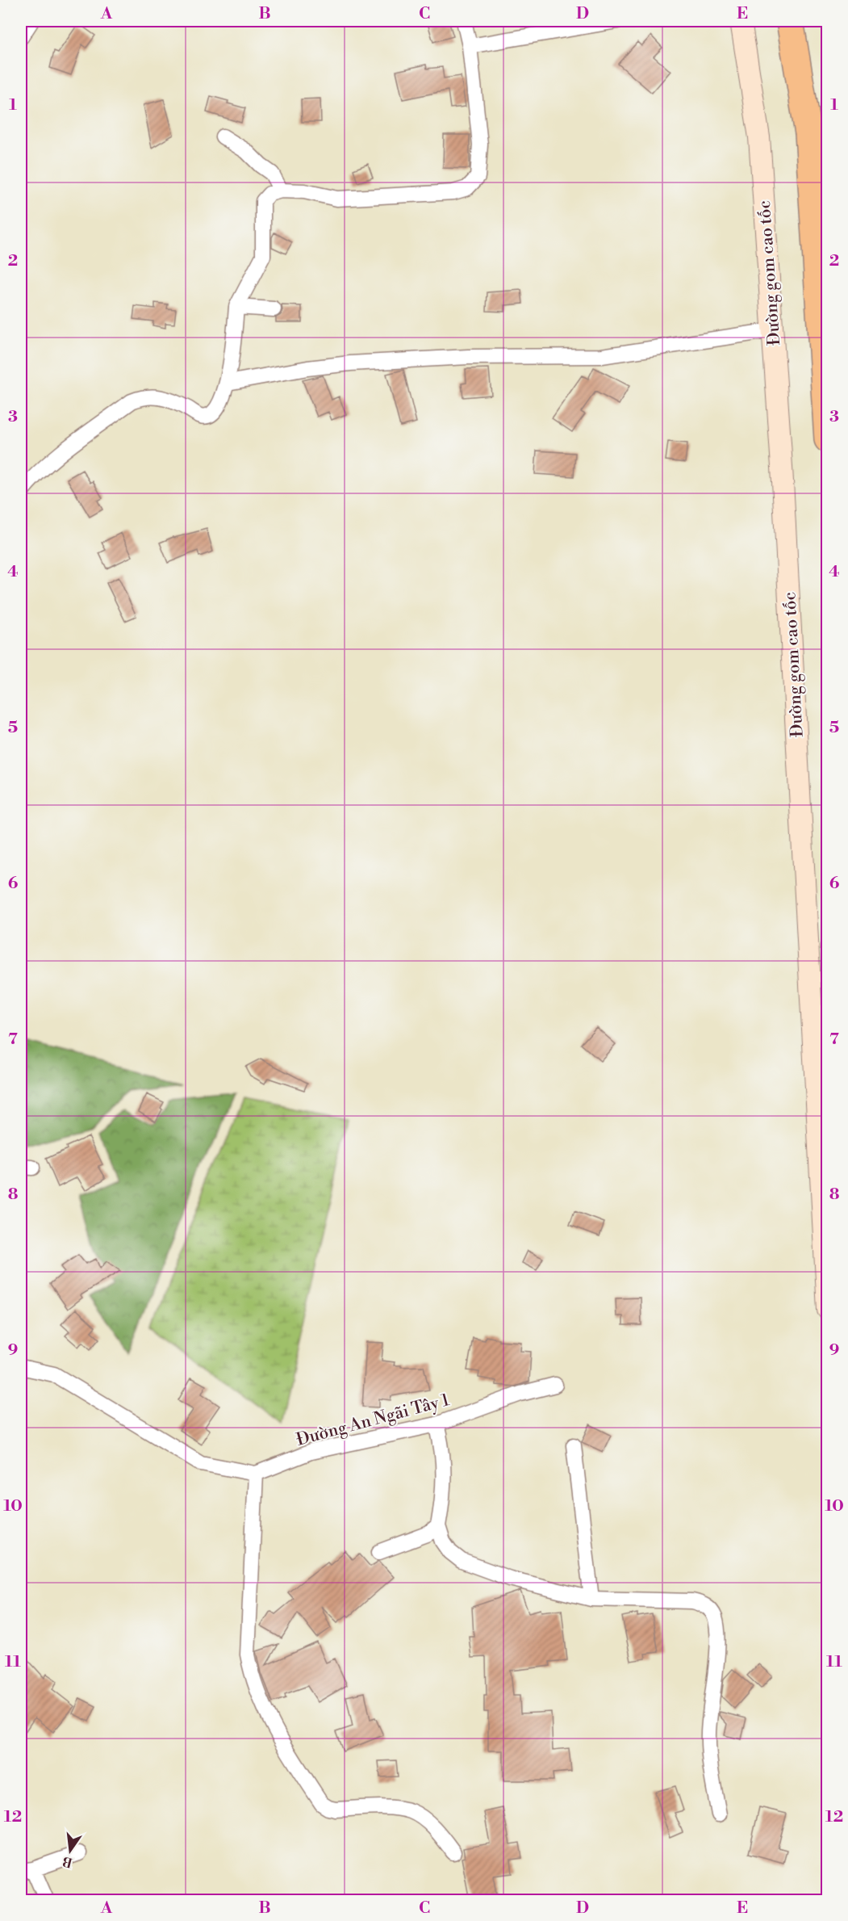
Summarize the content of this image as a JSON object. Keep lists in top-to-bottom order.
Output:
{
  "streets": {
    "main road": ["Đường gom cao tốc"],
    "street": ["Đường An Ngãi Tây 1"]
  },
  "north": "bottom",
  "grid": {
    "columns": [
      "A",
      "B",
      "C",
      "D",
      "E"
    ],
    "rows": [
      "1",
      "2",
      "3",
      "4",
      "5",
      "6",
      "7",
      "8",
      "9",
      "10",
      "11",
      "12"
    ]
  }
}
